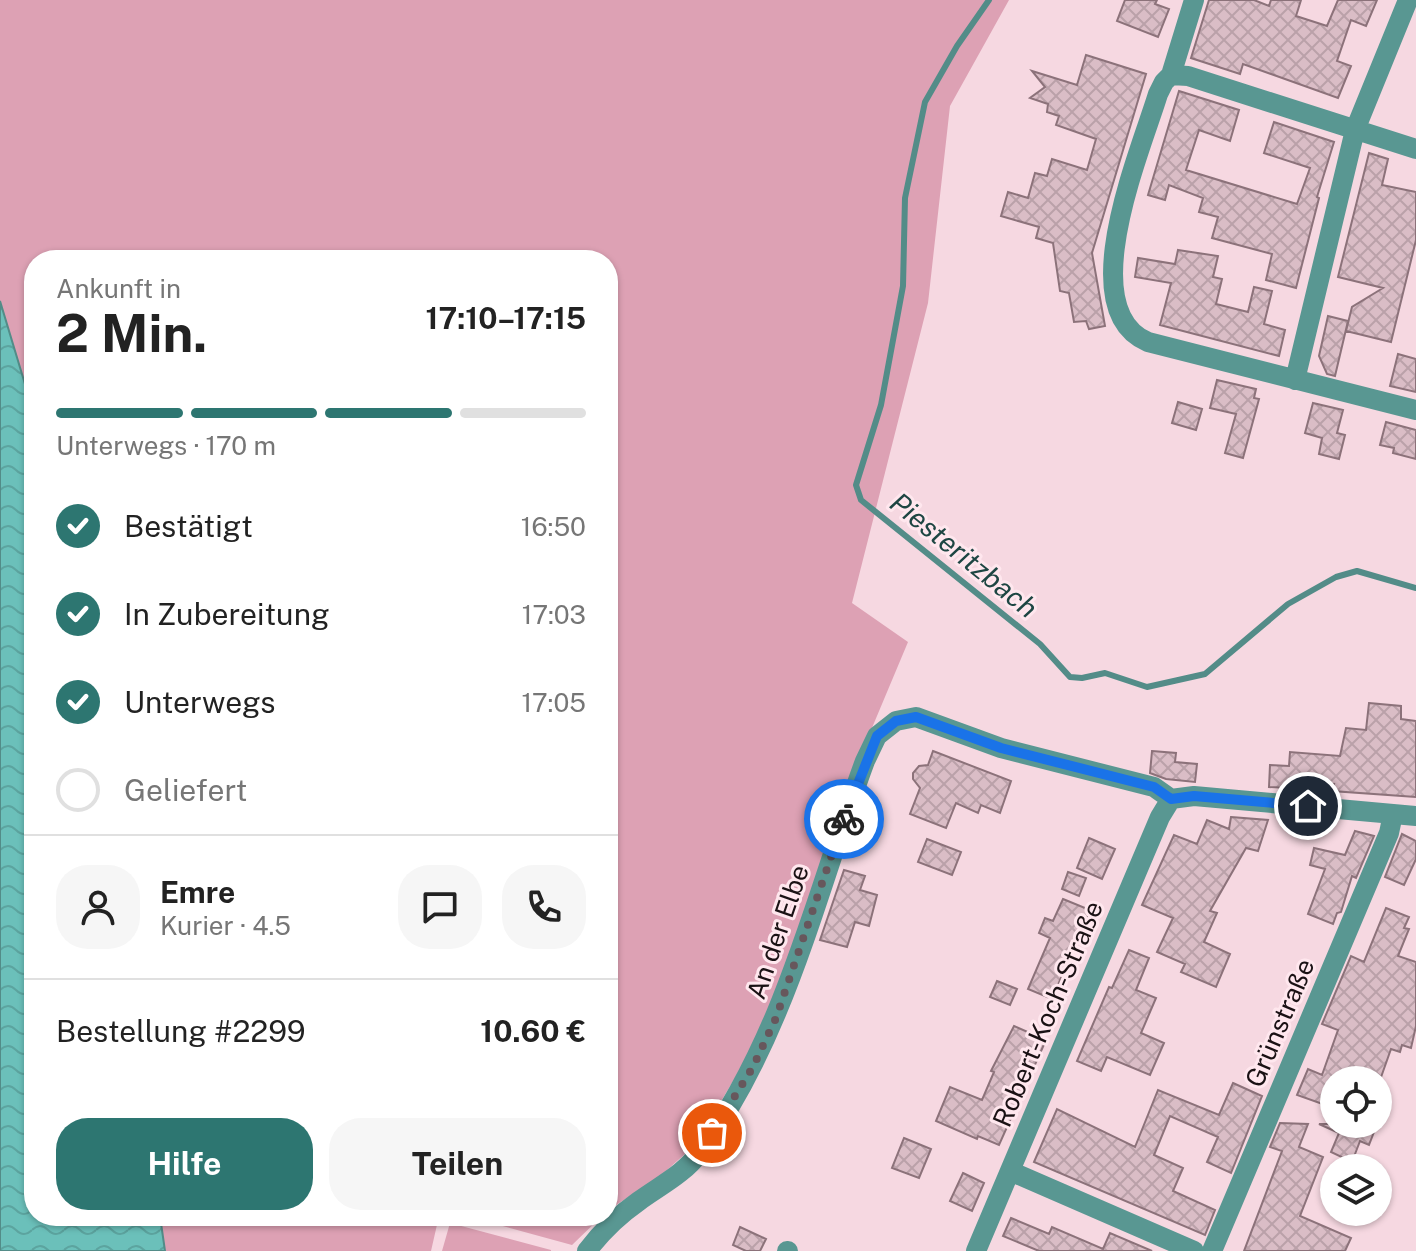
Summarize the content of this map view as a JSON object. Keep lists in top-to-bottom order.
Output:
{
  "streets": {
    "street": ["An der Elbe", "Robert-Koch-Straße", "Grünstraße"]
  },
  "crossings": [
    ["An der Elbe", "Robert-Koch-Straße"]
  ],
  "water": ["Piesteritzbach"],
  "page": {
    "heading": ["2 Min.", "Ankunft in", "17:10–17:15"],
    "panel": [
      "Emre",
      "Kurier · 4.5",
      "Bestellung #2299",
      "10.60 €"
    ],
    "bar": "Unterwegs · 170 m",
    "list": [
      ["Bestätigt", "16:50"],
      ["In Zubereitung", "17:03"],
      ["Unterwegs", "17:05"],
      "Geliefert"
    ],
    "buttons": ["Hilfe", "Teilen"]
  }
}
